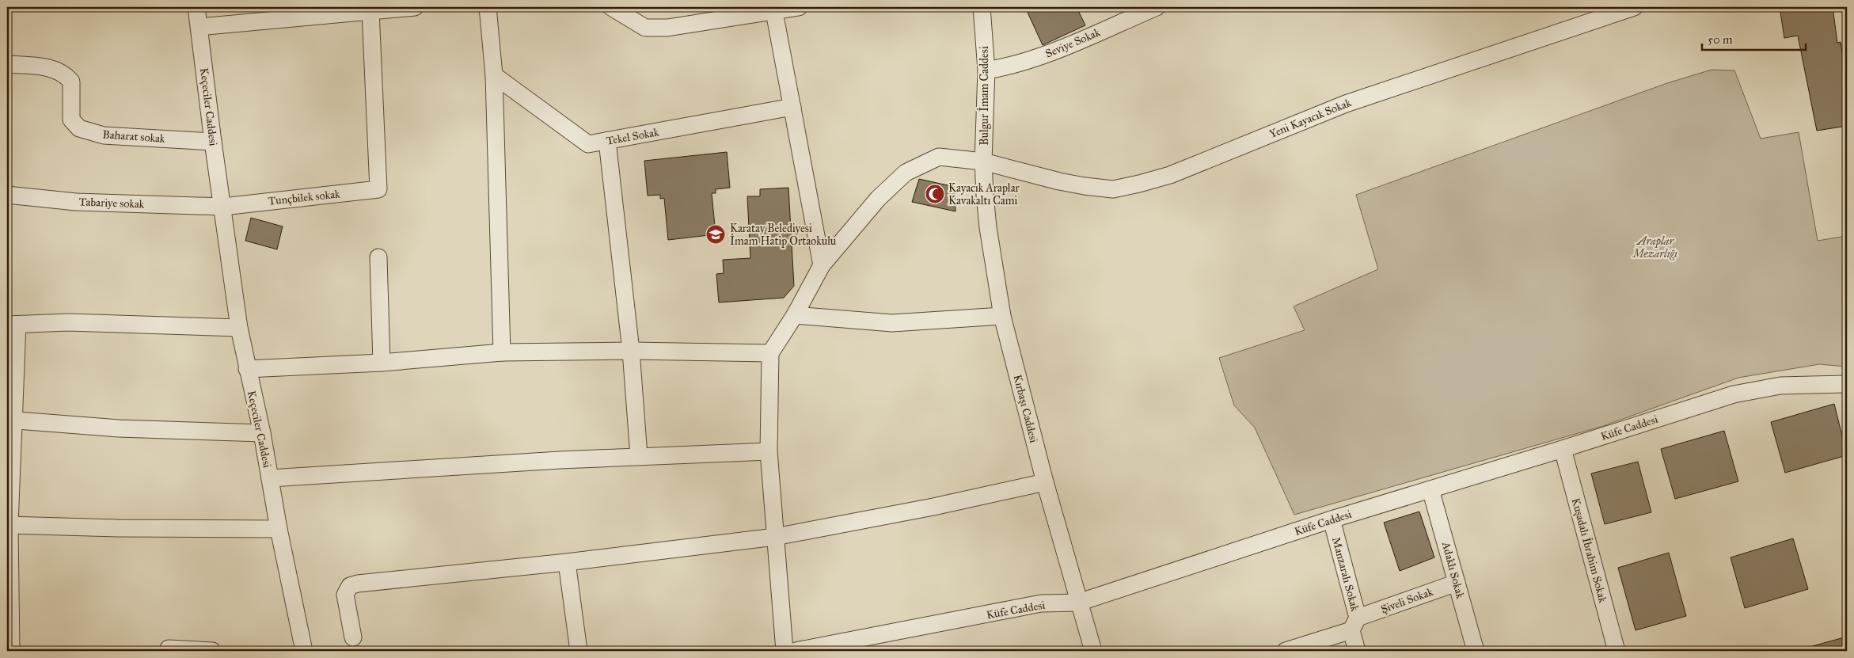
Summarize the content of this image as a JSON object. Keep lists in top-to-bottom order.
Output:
{
  "streets": {
    "street": [
      "Seviye Sokak",
      "Bulgur İmam Caddesi",
      "Keçeciler Caddesi",
      "Yeni Kayacık Sokak",
      "Baharat sokak",
      "Tekel Sokak",
      "Tunçbilek sokak",
      "Tabariye sokak",
      "Kırbaşı Caddesi",
      "Küfe Caddesi",
      "Kuşadalı İbrahim Sokak",
      "Adaklı Sokak",
      "Manzaralı Sokak",
      "Şiveli Sokak"
    ]
  },
  "crossings": [
    ["Seviye Sokak", "Bulgur İmam Caddesi"],
    ["Bulgur İmam Caddesi", "Yeni Kayacık Sokak"],
    ["Bulgur İmam Caddesi", "Kırbaşı Caddesi"],
    ["Keçeciler Caddesi", "Baharat sokak"],
    ["Keçeciler Caddesi", "Tunçbilek sokak"],
    ["Keçeciler Caddesi", "Tabariye sokak"],
    ["Yeni Kayacık Sokak", "Kırbaşı Caddesi"],
    ["Tunçbilek sokak", "Tabariye sokak"],
    ["Kırbaşı Caddesi", "Küfe Caddesi"],
    ["Küfe Caddesi", "Kuşadalı İbrahim Sokak"],
    ["Küfe Caddesi", "Adaklı Sokak"],
    ["Küfe Caddesi", "Manzaralı Sokak"],
    ["Adaklı Sokak", "Şiveli Sokak"],
    ["Manzaralı Sokak", "Şiveli Sokak"]
  ],
  "parks": ["Araplar Mezarlığı"],
  "places": {
    "mosque": ["Kayacık Araplar Kavakaltı Cami"],
    "school or university": ["Karatay Belediyesi İmam Hatip Ortaokulu"]
  },
  "scale_bar": "50 m"
}
